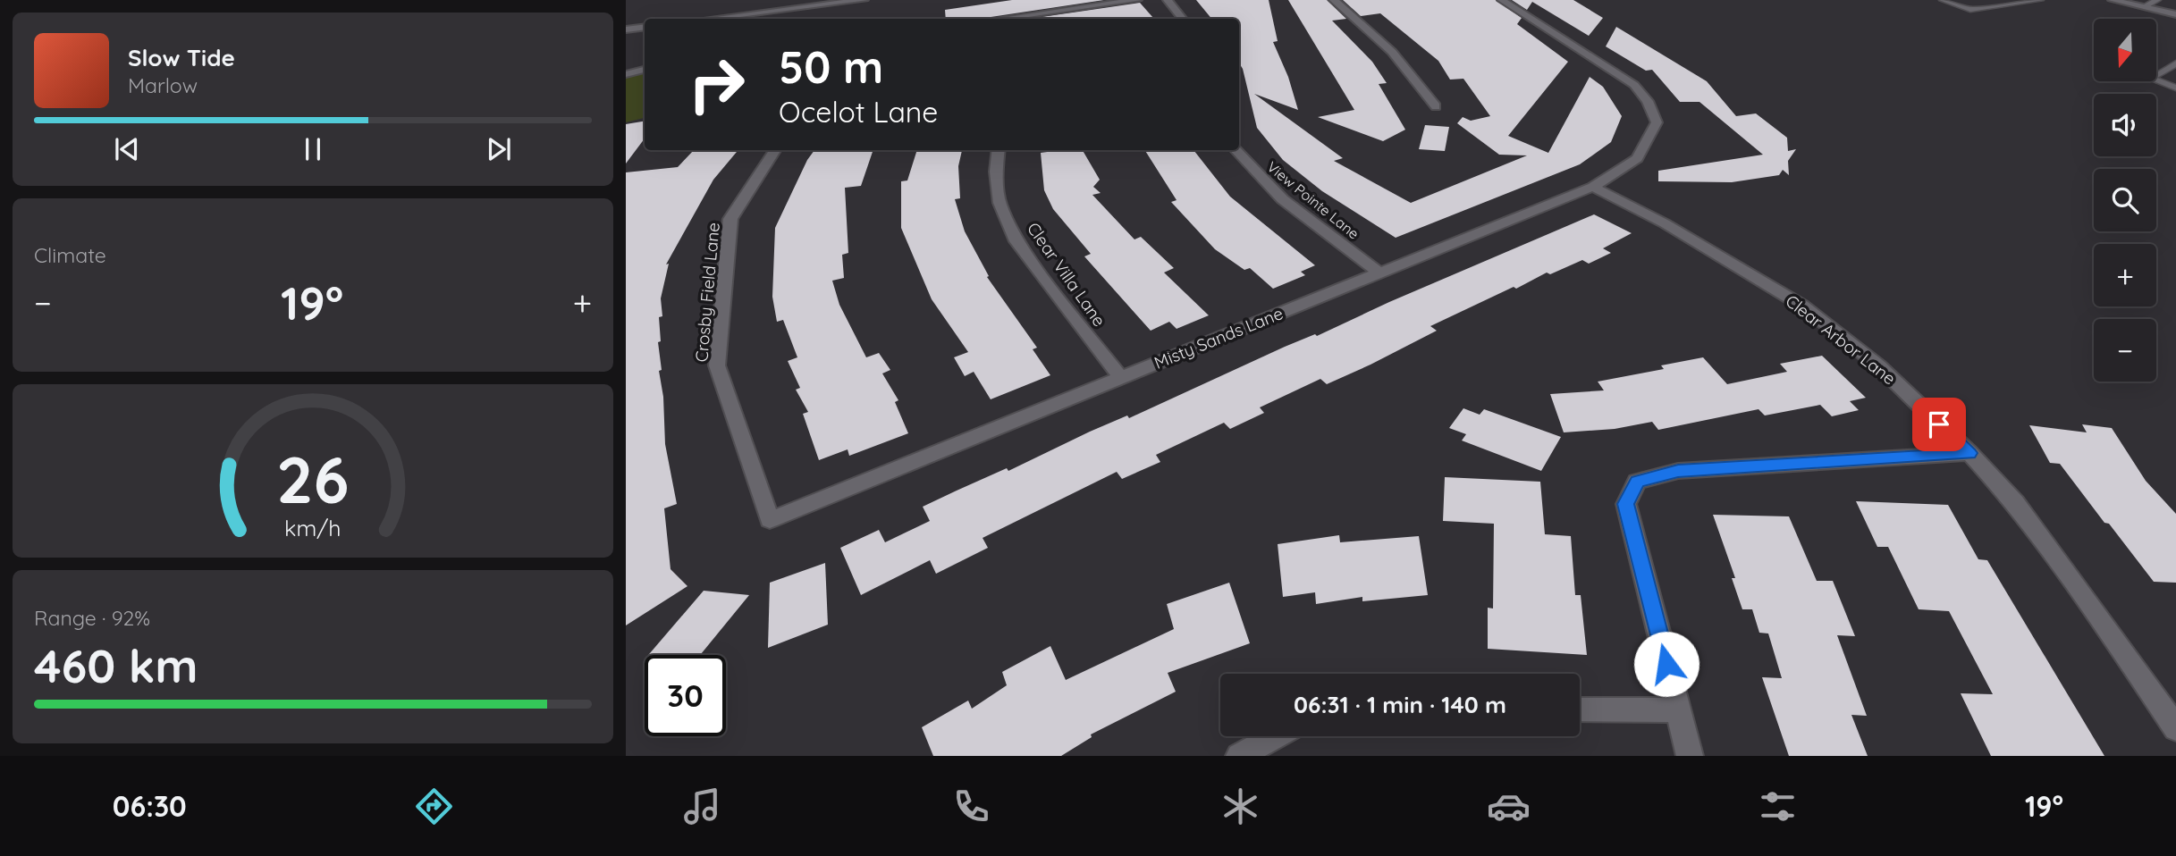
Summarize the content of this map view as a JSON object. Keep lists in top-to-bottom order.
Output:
{
  "streets": {
    "street": [
      "View Pointe Lane",
      "Clear Villa Lane",
      "Crosby Field Lane",
      "Misty Sands Lane",
      "Clear Arbor Lane"
    ]
  },
  "crossings": [
    ["View Pointe Lane", "Misty Sands Lane"],
    ["Clear Villa Lane", "Misty Sands Lane"],
    ["Crosby Field Lane", "Misty Sands Lane"],
    ["Misty Sands Lane", "Clear Arbor Lane"]
  ],
  "north": "bottom",
  "page": {
    "map_buttons": ["+", "−"],
    "turn": ["50 m", "Ocelot Lane"],
    "song": ["Slow Tide", "Marlow"],
    "tile": [
      "Climate",
      ["Range · 92%", "460 km"]
    ],
    "heat": ["−", "19°", "+"],
    "limit": "30",
    "trip": "06:31 · 1 min · 140 m",
    "tabs": ["06:30", "19°"],
    "gauge": ["26", "km/h"]
  }
}
